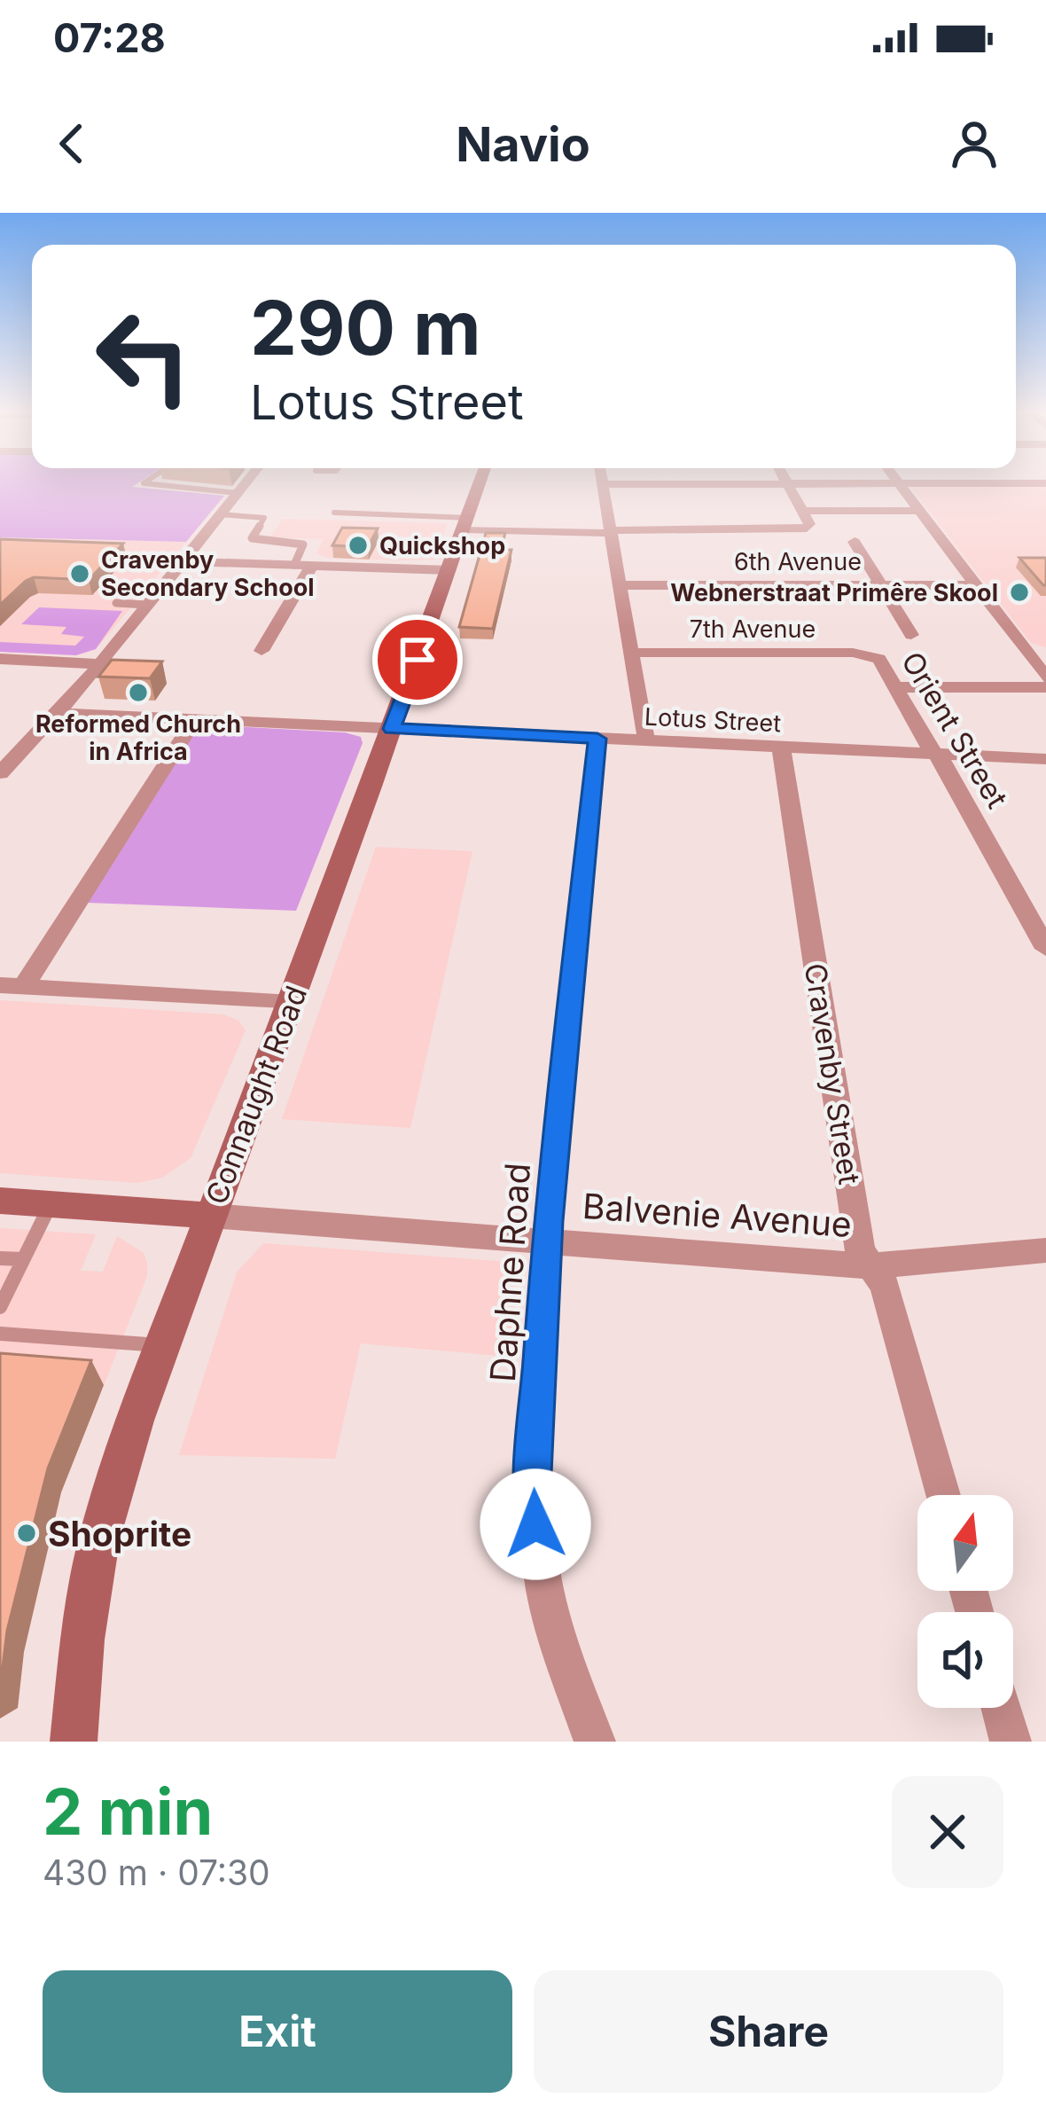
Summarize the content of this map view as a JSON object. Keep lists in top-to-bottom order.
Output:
{
  "streets": {
    "street": [
      "6th Avenue",
      "7th Avenue",
      "Lotus Street",
      "Orient Street",
      "Cravenby Street",
      "Connaught Road",
      "Balvenie Avenue",
      "Daphne Road"
    ]
  },
  "crossings": [
    ["7th Avenue", "Orient Street"],
    ["Lotus Street", "Orient Street"],
    ["Lotus Street", "Cravenby Street"],
    ["Lotus Street", "Connaught Road"],
    ["Lotus Street", "Daphne Road"],
    ["Cravenby Street", "Balvenie Avenue"],
    ["Connaught Road", "Balvenie Avenue"],
    ["Balvenie Avenue", "Daphne Road"]
  ],
  "places": [
    "Quickshop",
    "Cravenby Secondary School",
    "Webnerstraat Primêre Skool",
    "Reformed Church in Africa",
    "Shoprite"
  ],
  "north": "top",
  "page": {
    "status": "07:28",
    "header": "Navio",
    "turn": ["290 m", "Lotus Street"],
    "heading": ["2 min", "430 m · 07:30"],
    "buttons": ["Exit", "Share"]
  }
}
